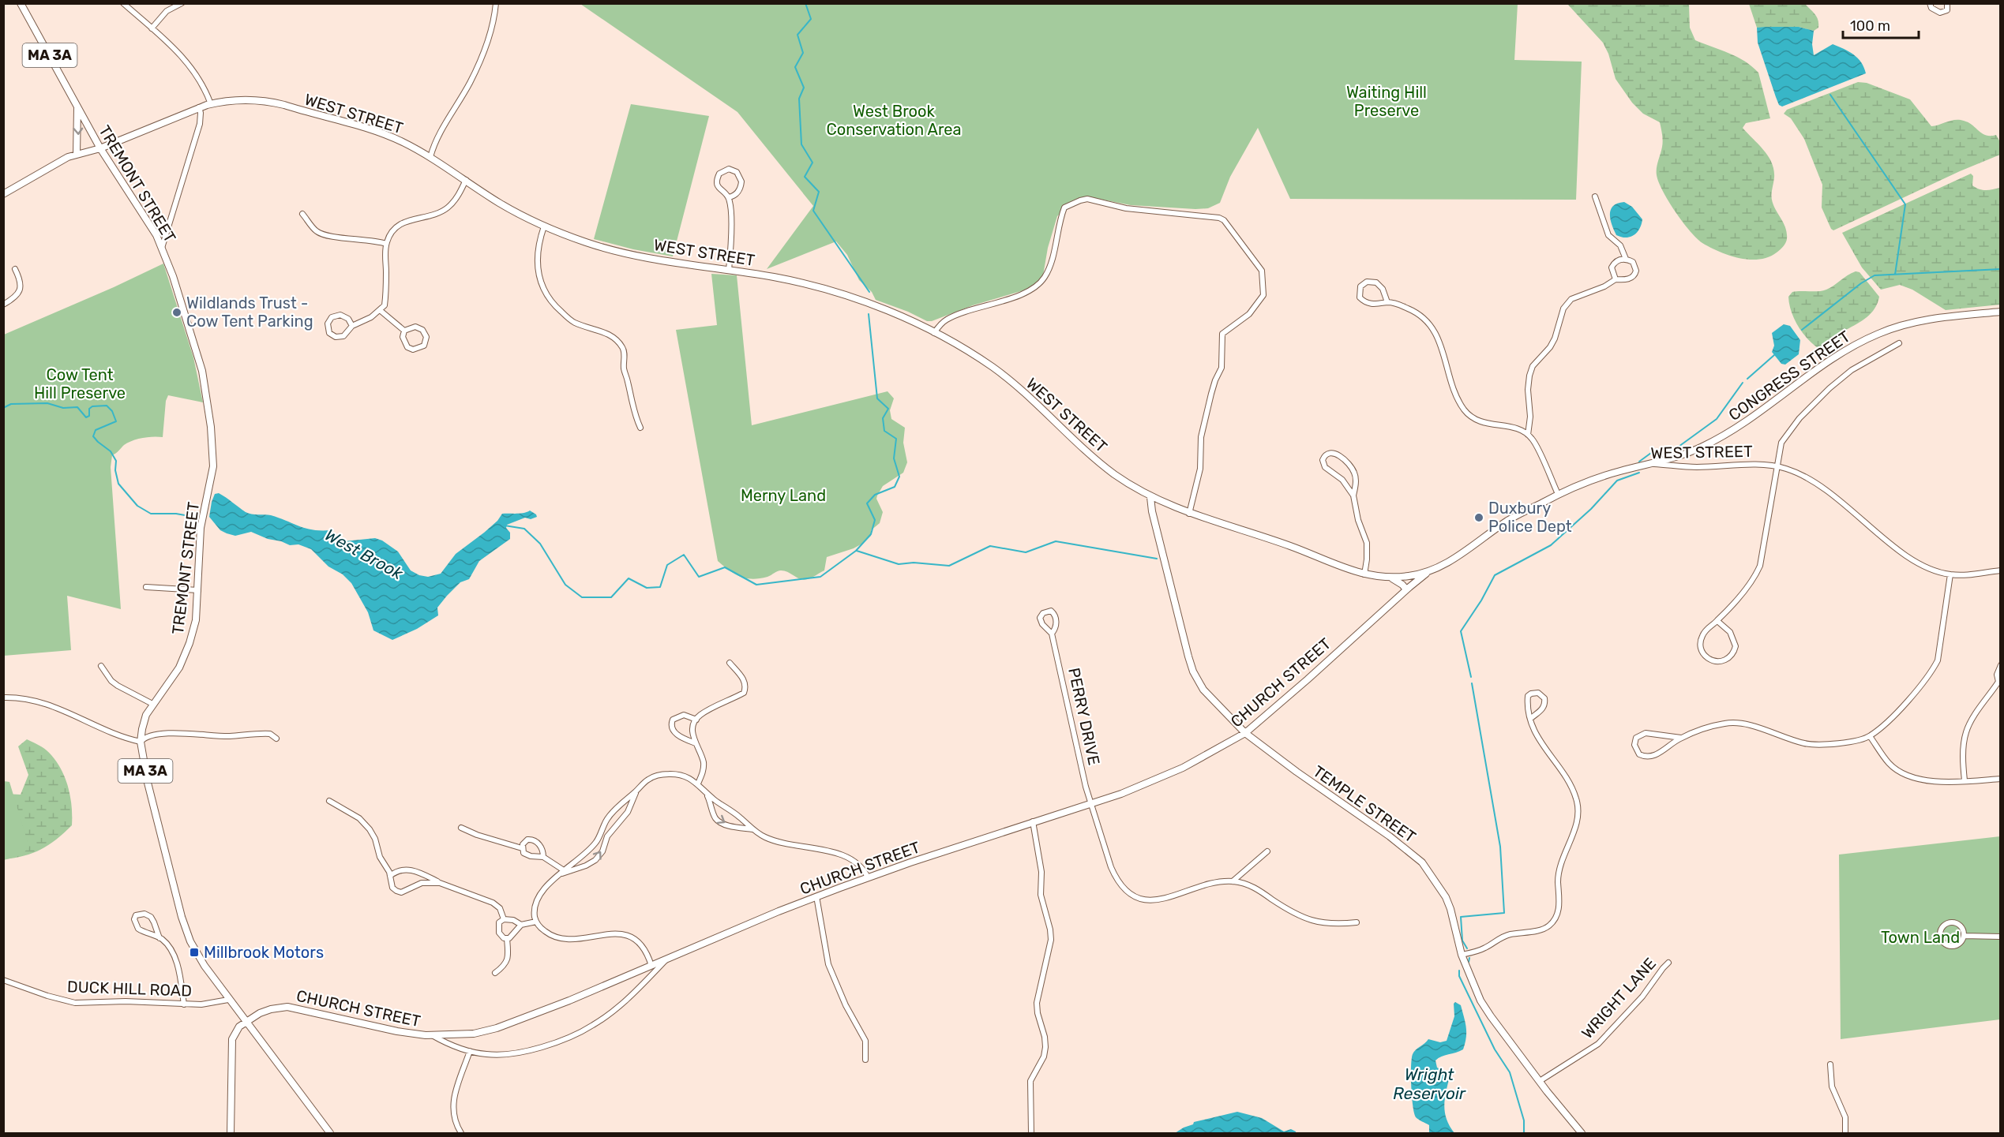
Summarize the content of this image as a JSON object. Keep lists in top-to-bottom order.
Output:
{
  "streets": {
    "main road": [
      "MA 3A",
      "WEST STREET",
      "TREMONT STREET",
      "CONGRESS STREET",
      "CHURCH STREET",
      "TEMPLE STREET"
    ],
    "street": ["PERRY DRIVE", "DUCK HILL ROAD", "WRIGHT LANE"]
  },
  "crossings": [
    ["MA 3A", "TREMONT STREET"],
    ["MA 3A", "CHURCH STREET"],
    ["WEST STREET", "TREMONT STREET"],
    ["WEST STREET", "CONGRESS STREET"],
    ["WEST STREET", "CHURCH STREET"],
    ["WEST STREET", "TEMPLE STREET"],
    ["TREMONT STREET", "CHURCH STREET"],
    ["TREMONT STREET", "DUCK HILL ROAD"],
    ["CHURCH STREET", "PERRY DRIVE"],
    ["CHURCH STREET", "TEMPLE STREET"],
    ["TEMPLE STREET", "WRIGHT LANE"]
  ],
  "water": ["West Brook", "Wright Reservoir"],
  "parks": [
    "Waiting Hill Preserve",
    "West Brook Conservation Area",
    "Cow Tent Hill Preserve",
    "Merny Land",
    "Town Land"
  ],
  "places": {
    "other": ["Wildlands Trust - Cow Tent Parking", "Duxbury Police Dept"],
    "transit": ["Millbrook Motors"]
  },
  "scale_bar": "100 m"
}
